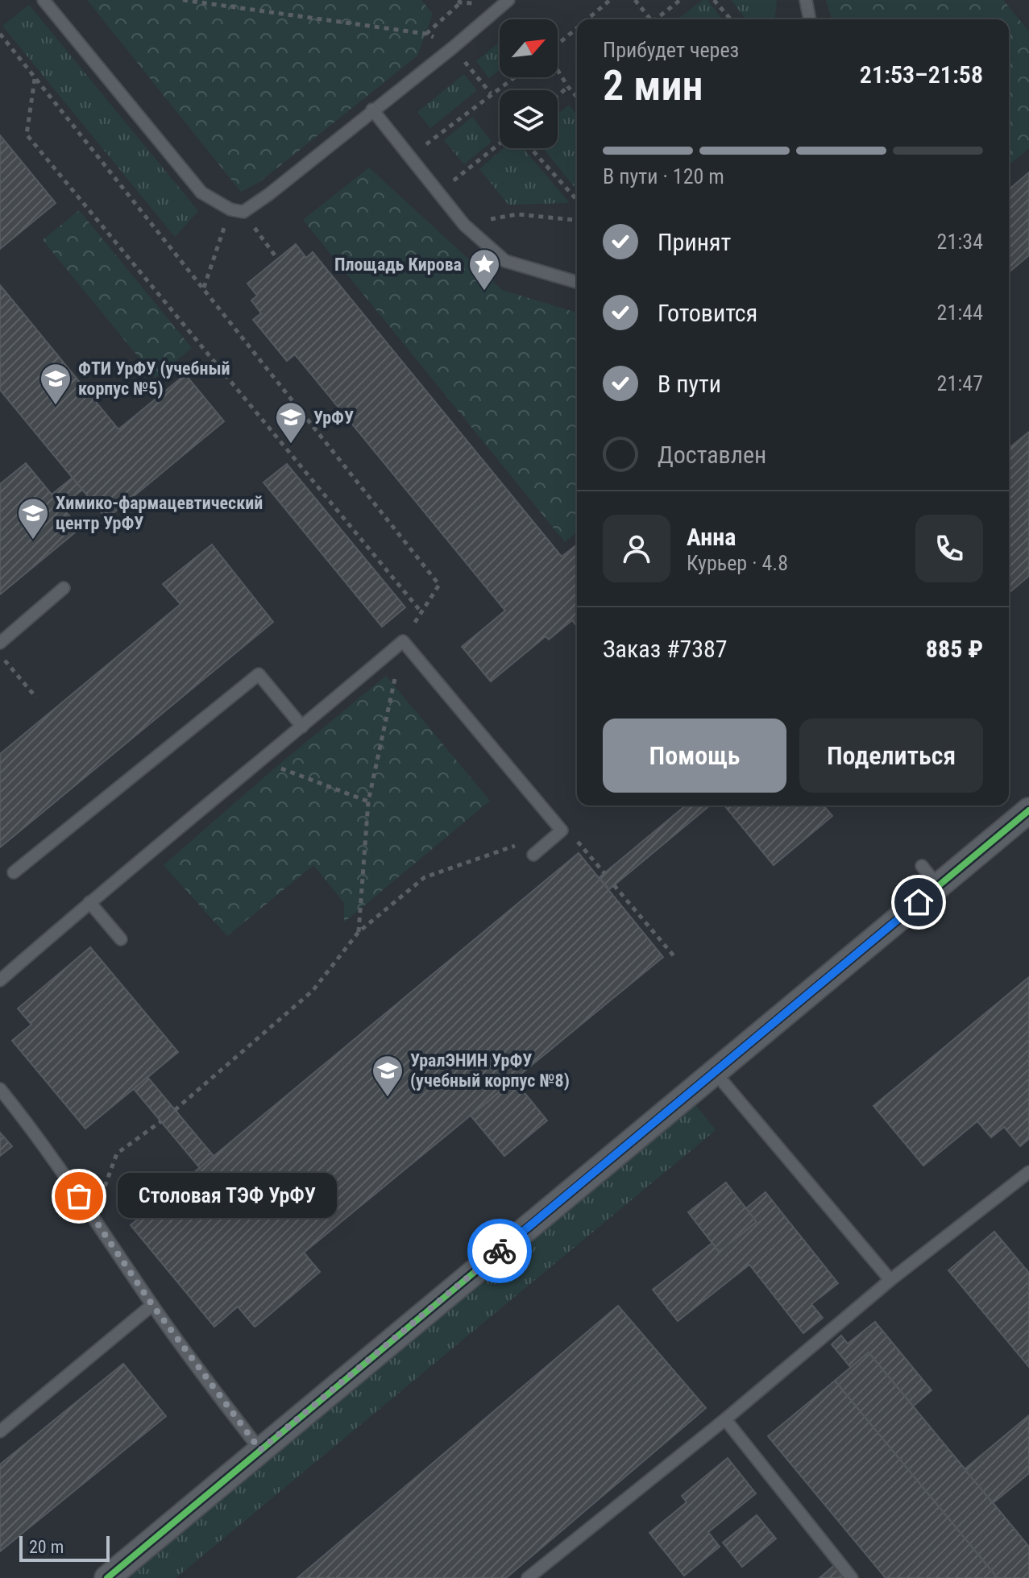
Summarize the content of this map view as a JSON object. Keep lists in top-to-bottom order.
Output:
{
  "places": {
    "place": ["Площадь Кирова"],
    "school or university": [
      "ФТИ УрФУ (учебный корпус №5)",
      "УрФУ",
      "Химико-фармацевтический центр УрФУ",
      "УралЭНИН УрФУ (учебный корпус №8)"
    ],
    "other": ["Столовая ТЭФ УрФУ"]
  },
  "scale_bar": "20 m",
  "north": "top right",
  "page": {
    "heading": ["2 мин", "Прибудет через", "21:53–21:58"],
    "panel": [
      "Анна",
      "Курьер · 4.8",
      "Заказ #7387",
      "885 ₽"
    ],
    "bar": "В пути · 120 m",
    "list": [
      ["Принят", "21:34"],
      ["Готовится", "21:44"],
      ["В пути", "21:47"],
      "Доставлен"
    ],
    "buttons": ["Помощь", "Поделиться"],
    "bubble": "Столовая ТЭФ УрФУ",
    "scale": "20 m"
  }
}
